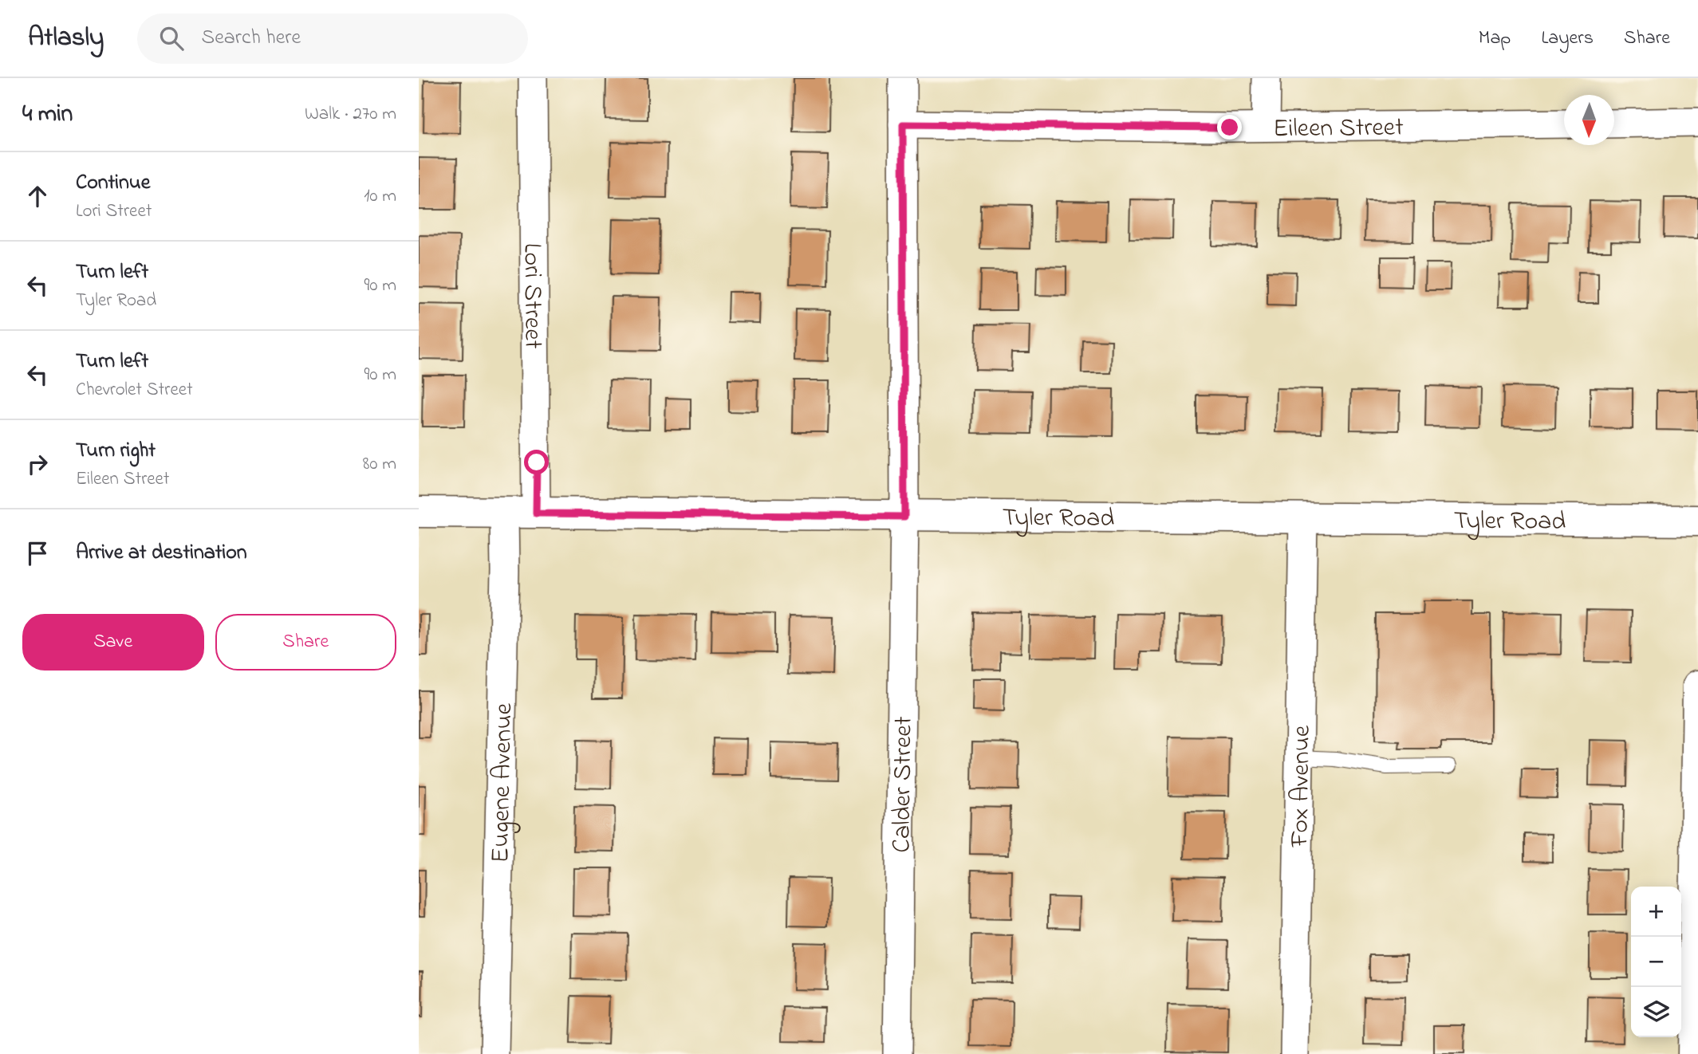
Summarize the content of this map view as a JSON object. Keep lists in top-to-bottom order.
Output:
{
  "streets": {
    "street": [
      "Eileen Street",
      "Lori Street",
      "Tyler Road",
      "Eugene Avenue",
      "Calder Street",
      "Fox Avenue"
    ]
  },
  "crossings": [
    ["Eileen Street", "Calder Street"],
    ["Lori Street", "Tyler Road"],
    ["Tyler Road", "Eugene Avenue"],
    ["Tyler Road", "Calder Street"],
    ["Tyler Road", "Fox Avenue"]
  ],
  "north": "bottom",
  "page": {
    "header": "Atlasly",
    "search": "Search here",
    "nav": ["Map", "Layers", "Share"],
    "heading": ["4 min", "Walk · 270 m"],
    "list": [
      ["Continue", "Lori Street", "10 m"],
      ["Turn left", "Tyler Road", "90 m"],
      ["Turn left", "Chevrolet Street", "90 m"],
      ["Turn right", "Eileen Street", "80 m"],
      "Arrive at destination"
    ],
    "buttons": ["Save", "Share"],
    "map_buttons": ["+", "−"]
  }
}
